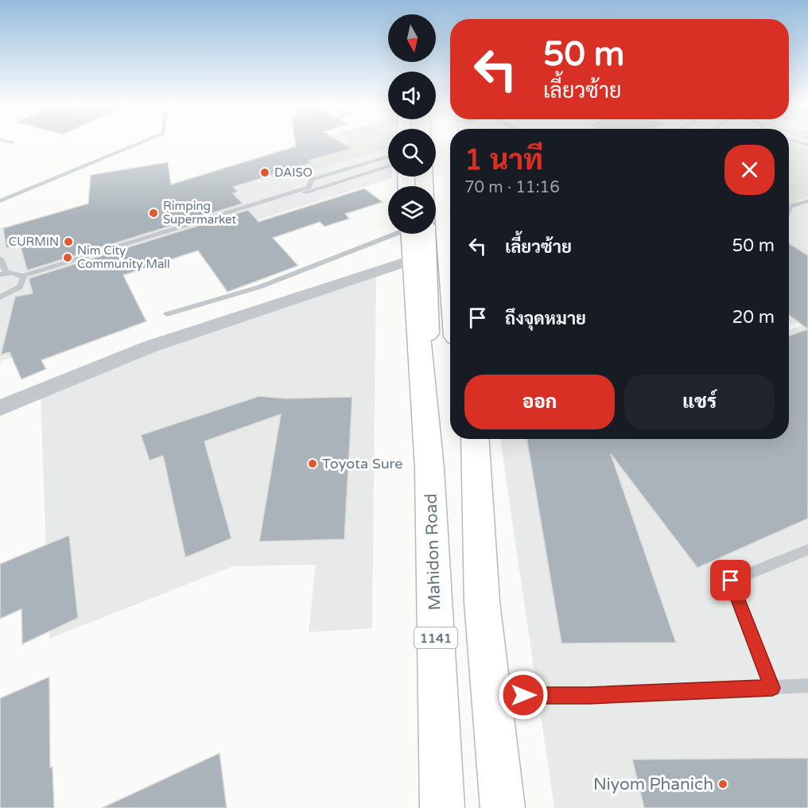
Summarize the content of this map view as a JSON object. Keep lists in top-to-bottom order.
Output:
{
  "streets": {
    "main road": ["Mahidon Road", "1141"]
  },
  "places": [
    "DAISO",
    "Rimping Supermarket",
    "CURMIN",
    "Nim City Community Mall",
    "Toyota Sure",
    "Niyom Phanich"
  ],
  "north": "bottom",
  "page": {
    "turn": ["50 m", "เลี้ยวซ้าย"],
    "heading": ["1 นาที", "70 m · 11:16"],
    "list": [
      {
        "name": "เลี้ยวซ้าย",
        "value": "50 m"
      },
      {
        "name": "ถึงจุดหมาย",
        "value": "20 m"
      }
    ],
    "buttons": ["ออก", "แชร์"]
  }
}
